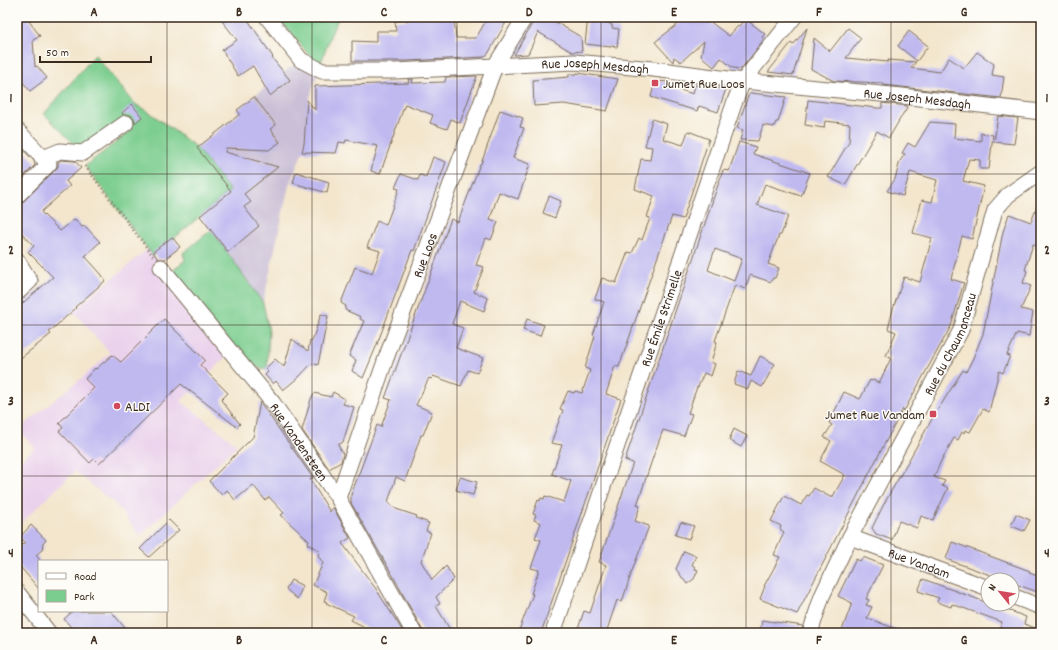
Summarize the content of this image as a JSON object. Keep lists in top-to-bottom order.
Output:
{
  "streets": {
    "street": [
      "Rue Joseph Mesdagh",
      "Rue Loos",
      "Rue Émile Strimelle",
      "Rue du Chaumonceau",
      "Rue Vandensteen",
      "Rue Vandam"
    ]
  },
  "crossings": [
    ["Rue Joseph Mesdagh", "Rue Loos"],
    ["Rue Joseph Mesdagh", "Rue Émile Strimelle"],
    ["Rue Loos", "Rue Vandensteen"],
    ["Rue du Chaumonceau", "Rue Vandam"]
  ],
  "places": {
    "transit": ["Jumet Rue Loos", "Jumet Rue Vandam"],
    "other": ["ALDI"]
  },
  "legend": ["Road", "Park"],
  "scale_bar": "50 m",
  "north": "top left",
  "grid": {
    "columns": [
      "A",
      "B",
      "C",
      "D",
      "E",
      "F",
      "G"
    ],
    "rows": [
      "1",
      "2",
      "3",
      "4"
    ]
  }
}
